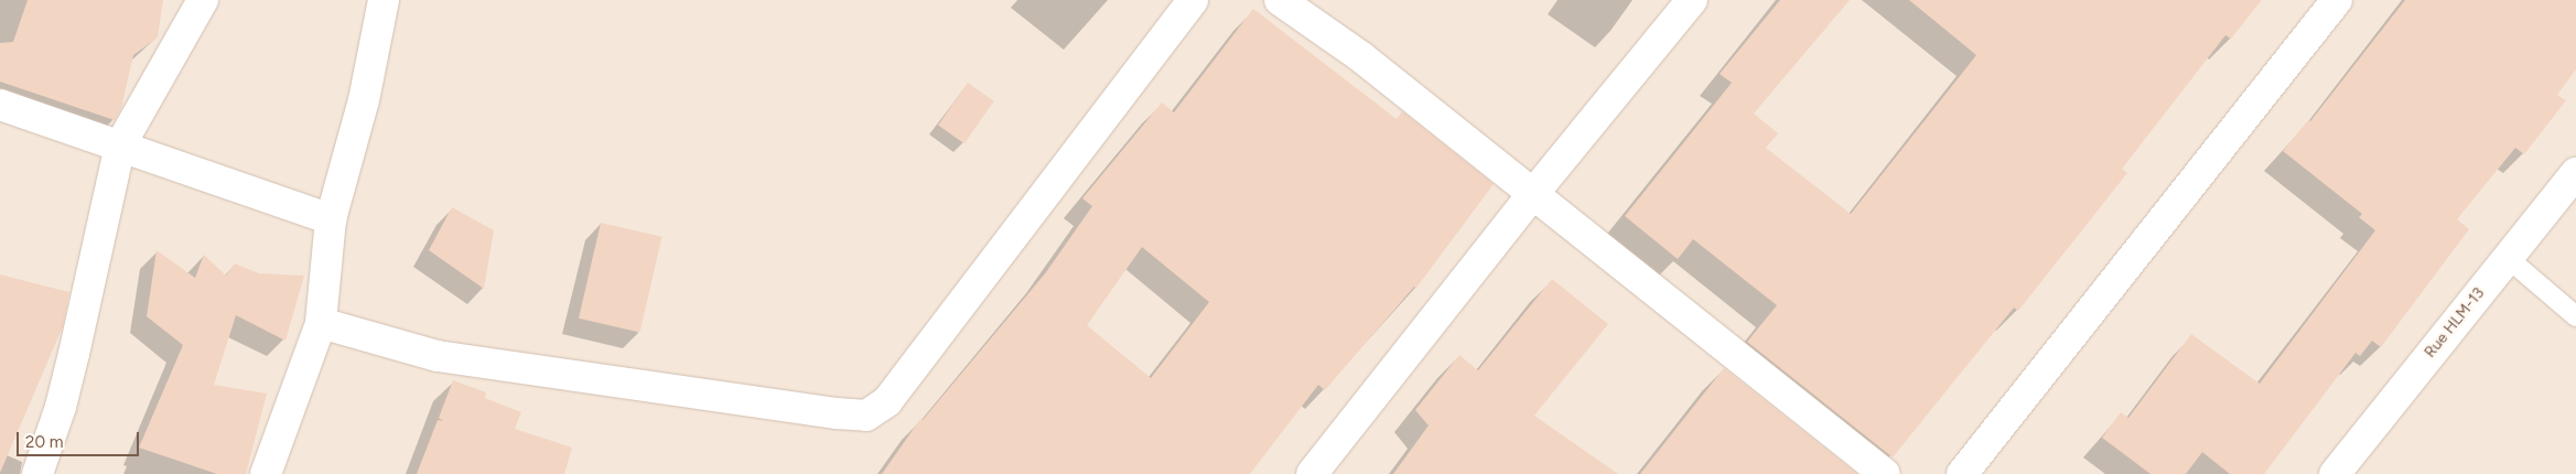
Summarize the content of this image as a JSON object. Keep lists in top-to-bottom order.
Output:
{
  "streets": {
    "street": ["Rue HLM-13"]
  },
  "scale_bar": "20 m"
}
